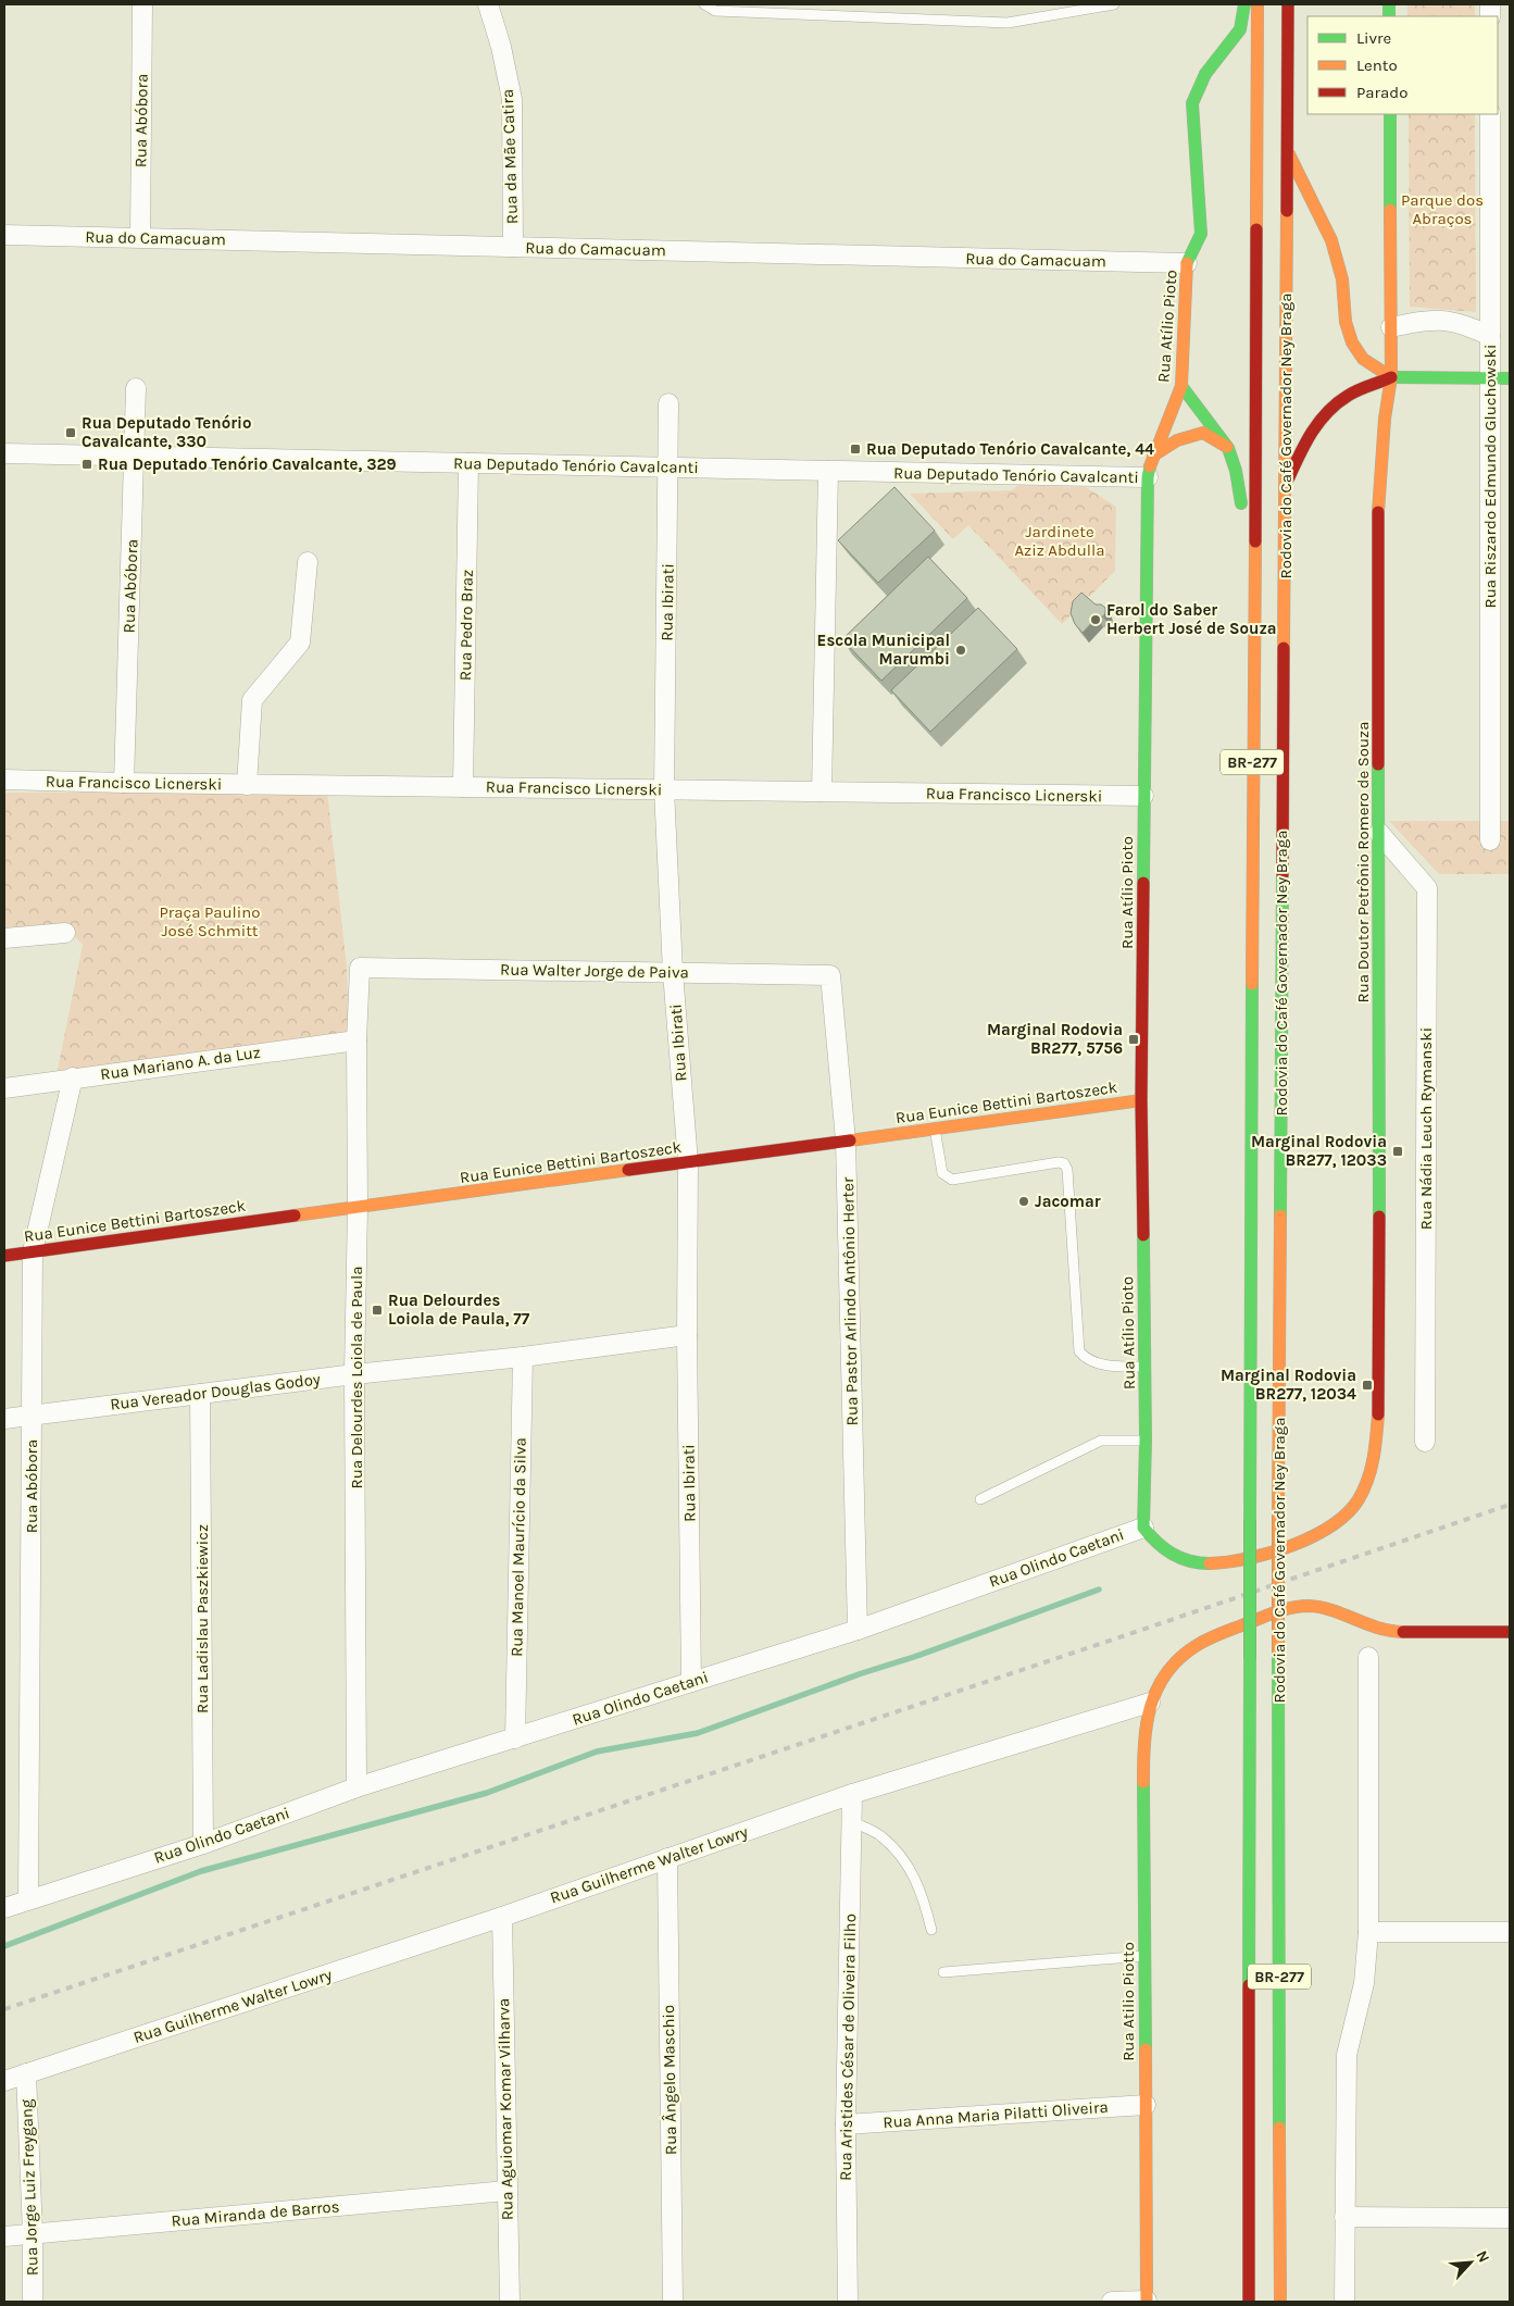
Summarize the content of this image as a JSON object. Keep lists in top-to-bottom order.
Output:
{
  "streets": {
    "main road": [
      "Rua Atílio Pioto",
      "Rodovia do Café Governador Ney Braga",
      "BR-277",
      "Rua Doutor Petrônio Romero de Souza",
      "Rua Eunice Bettini Bartoszeck",
      "Rua Olindo Caetani",
      "Rua Atilio Piotto"
    ],
    "street": [
      "Rua Abóbora",
      "Rua da Mãe Catira",
      "Rua do Camacuam",
      "Rua Deputado Tenório Cavalcanti",
      "Rua Riszardo Edmundo Gluchowski",
      "Rua Ibirati",
      "Rua Pedro Braz",
      "Rua Francisco Licnerski",
      "Rua Walter Jorge de Paiva",
      "Rua Mariano A. da Luz",
      "Rua Nádia Leuch Rymanski",
      "Rua Pastor Arlindo Antônio Herter",
      "Rua Delourdes Loiola de Paula",
      "Rua Vereador Douglas Godoy",
      "Rua Manoel Maurício da Silva",
      "Rua Ladislau Paszkiewicz",
      "Rua Guilherme Walter Lowry",
      "Rua Aristides César de Oliveira Filho",
      "Rua Ângelo Maschio",
      "Rua Aguiomar Komar Vilharva",
      "Rua Anna Maria Pilatti Oliveira",
      "Rua Jorge Luiz Freygang",
      "Rua Miranda de Barros"
    ]
  },
  "crossings": [
    ["Rua Abóbora", "Rua do Camacuam"],
    ["Rua Abóbora", "Rua Deputado Tenório Cavalcanti"],
    ["Rua Abóbora", "Rua Francisco Licnerski"],
    ["Rua Abóbora", "Rua Mariano A. da Luz"],
    ["Rua Abóbora", "Rua Eunice Bettini Bartoszeck"],
    ["Rua Abóbora", "Rua Vereador Douglas Godoy"],
    ["Rua Abóbora", "Rua Olindo Caetani"],
    ["Rua da Mãe Catira", "Rua do Camacuam"],
    ["Rua do Camacuam", "Rua Atílio Pioto"],
    ["Rua Atílio Pioto", "Rua Deputado Tenório Cavalcanti"],
    ["Rua Atílio Pioto", "Rua Francisco Licnerski"],
    ["Rua Atílio Pioto", "Rua Eunice Bettini Bartoszeck"],
    ["Rua Atílio Pioto", "Rua Olindo Caetani"],
    ["Rua Deputado Tenório Cavalcanti", "Rua Ibirati"],
    ["Rua Deputado Tenório Cavalcanti", "Rua Pedro Braz"],
    ["Rua Ibirati", "Rua Francisco Licnerski"],
    ["Rua Ibirati", "Rua Walter Jorge de Paiva"],
    ["Rua Ibirati", "Rua Eunice Bettini Bartoszeck"],
    ["Rua Ibirati", "Rua Vereador Douglas Godoy"],
    ["Rua Ibirati", "Rua Olindo Caetani"],
    ["Rua Pedro Braz", "Rua Francisco Licnerski"],
    ["Rua Doutor Petrônio Romero de Souza", "Rua Nádia Leuch Rymanski"],
    ["Rua Doutor Petrônio Romero de Souza", "Rua Olindo Caetani"],
    ["Rua Walter Jorge de Paiva", "Rua Pastor Arlindo Antônio Herter"],
    ["Rua Walter Jorge de Paiva", "Rua Delourdes Loiola de Paula"],
    ["Rua Mariano A. da Luz", "Rua Delourdes Loiola de Paula"],
    ["Rua Eunice Bettini Bartoszeck", "Rua Pastor Arlindo Antônio Herter"],
    ["Rua Eunice Bettini Bartoszeck", "Rua Delourdes Loiola de Paula"],
    ["Rua Pastor Arlindo Antônio Herter", "Rua Olindo Caetani"],
    ["Rua Delourdes Loiola de Paula", "Rua Vereador Douglas Godoy"],
    ["Rua Delourdes Loiola de Paula", "Rua Olindo Caetani"],
    ["Rua Vereador Douglas Godoy", "Rua Manoel Maurício da Silva"],
    ["Rua Vereador Douglas Godoy", "Rua Ladislau Paszkiewicz"],
    ["Rua Manoel Maurício da Silva", "Rua Olindo Caetani"],
    ["Rua Olindo Caetani", "Rua Ladislau Paszkiewicz"],
    ["Rua Guilherme Walter Lowry", "Rua Atilio Piotto"],
    ["Rua Guilherme Walter Lowry", "Rua Aristides César de Oliveira Filho"],
    ["Rua Guilherme Walter Lowry", "Rua Ângelo Maschio"],
    ["Rua Guilherme Walter Lowry", "Rua Aguiomar Komar Vilharva"],
    ["Rua Guilherme Walter Lowry", "Rua Jorge Luiz Freygang"],
    ["Rua Atilio Piotto", "Rua Anna Maria Pilatti Oliveira"],
    ["Rua Aristides César de Oliveira Filho", "Rua Anna Maria Pilatti Oliveira"],
    ["Rua Aguiomar Komar Vilharva", "Rua Miranda de Barros"],
    ["Rua Jorge Luiz Freygang", "Rua Miranda de Barros"]
  ],
  "parks": ["Parque dos Abraços", "Jardinete Aziz Abdulla", "Praça Paulino José Schmitt"],
  "places": {
    "transit": [
      "Rua Deputado Tenório Cavalcante, 330",
      "Rua Deputado Tenório Cavalcante, 44",
      "Rua Deputado Tenório Cavalcante, 329",
      "Marginal Rodovia BR277, 5756",
      "Marginal Rodovia BR277, 12033",
      "Rua Delourdes Loiola de Paula, 77",
      "Marginal Rodovia BR277, 12034"
    ],
    "other": ["Farol do Saber Herbert José de Souza", "Escola Municipal Marumbi", "Jacomar"]
  },
  "legend": ["Livre", "Lento", "Parado"],
  "north": "top right"
}
